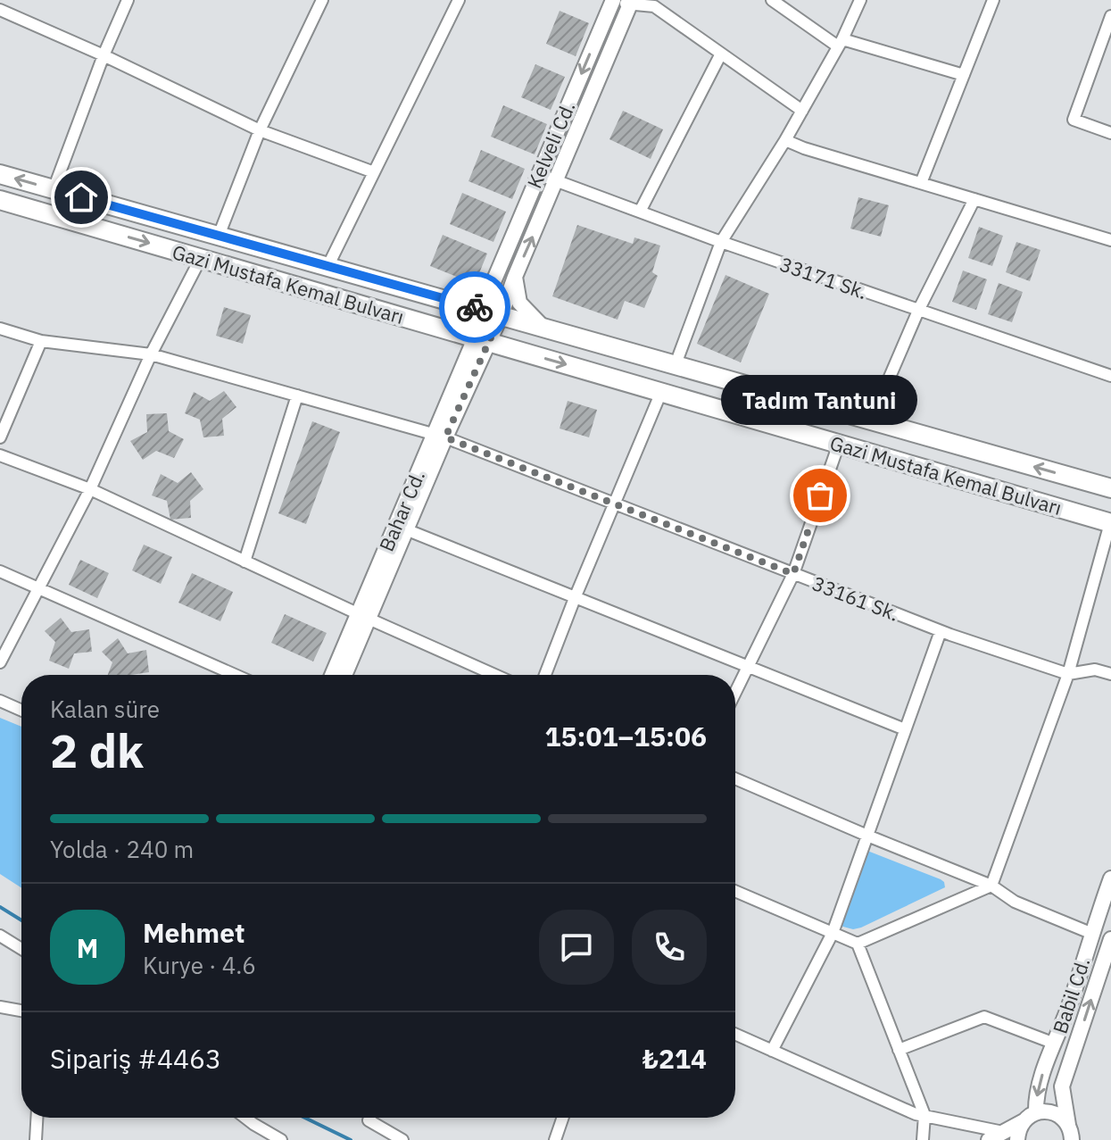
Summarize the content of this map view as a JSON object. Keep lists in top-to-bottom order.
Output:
{
  "streets": {
    "highway": ["Gazi Mustafa Kemal Bulvarı"],
    "street": [
      "Kelveli Cd.",
      "33171 Sk.",
      "Bahar Cd.",
      "33161 Sk.",
      "Babil Cd."
    ]
  },
  "crossings": [
    ["Kelveli Cd.", "33171 Sk."],
    ["Kelveli Cd.", "Gazi Mustafa Kemal Bulvarı"],
    ["Kelveli Cd.", "Bahar Cd."],
    ["Gazi Mustafa Kemal Bulvarı", "Bahar Cd."],
    ["Bahar Cd.", "33161 Sk."]
  ],
  "places": ["Tadım Tantuni"],
  "page": {
    "bubble": "Tadım Tantuni",
    "heading": ["2 dk", "Kalan süre", "15:01–15:06"],
    "panel": [
      "Mehmet",
      "Kurye · 4.6",
      "Sipariş #4463",
      "₺214"
    ],
    "bar": "Yolda · 240 m",
    "round": "M"
  }
}
